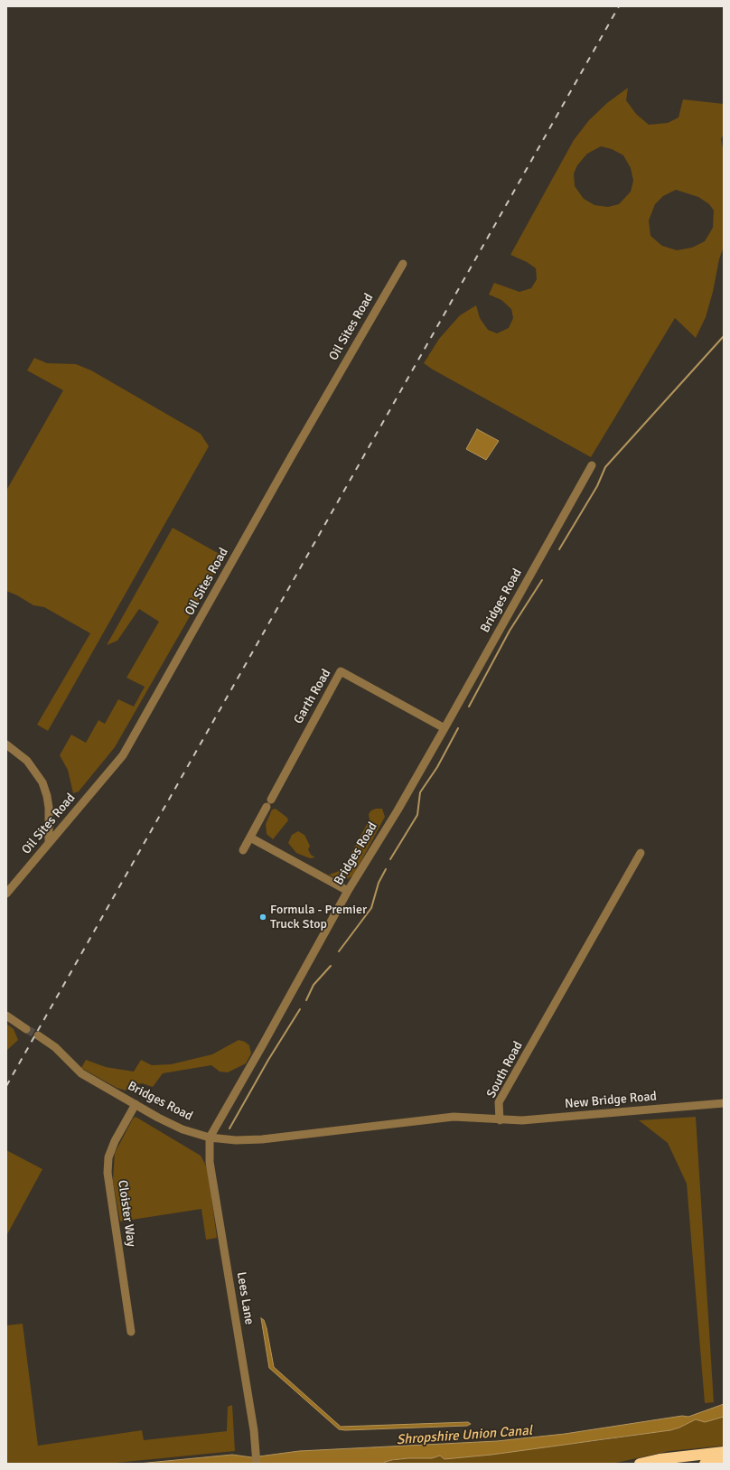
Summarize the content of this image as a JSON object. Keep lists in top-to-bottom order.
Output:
{
  "streets": {
    "street": [
      "Oil Sites Road",
      "Bridges Road",
      "Garth Road",
      "South Road",
      "New Bridge Road",
      "Cloister Way",
      "Lees Lane"
    ]
  },
  "crossings": [
    ["Bridges Road", "Garth Road"],
    ["Bridges Road", "Cloister Way"],
    ["Bridges Road", "Lees Lane"],
    ["South Road", "New Bridge Road"]
  ],
  "water": ["Shropshire Union Canal"],
  "places": ["Formula - Premier Truck Stop"]
}
